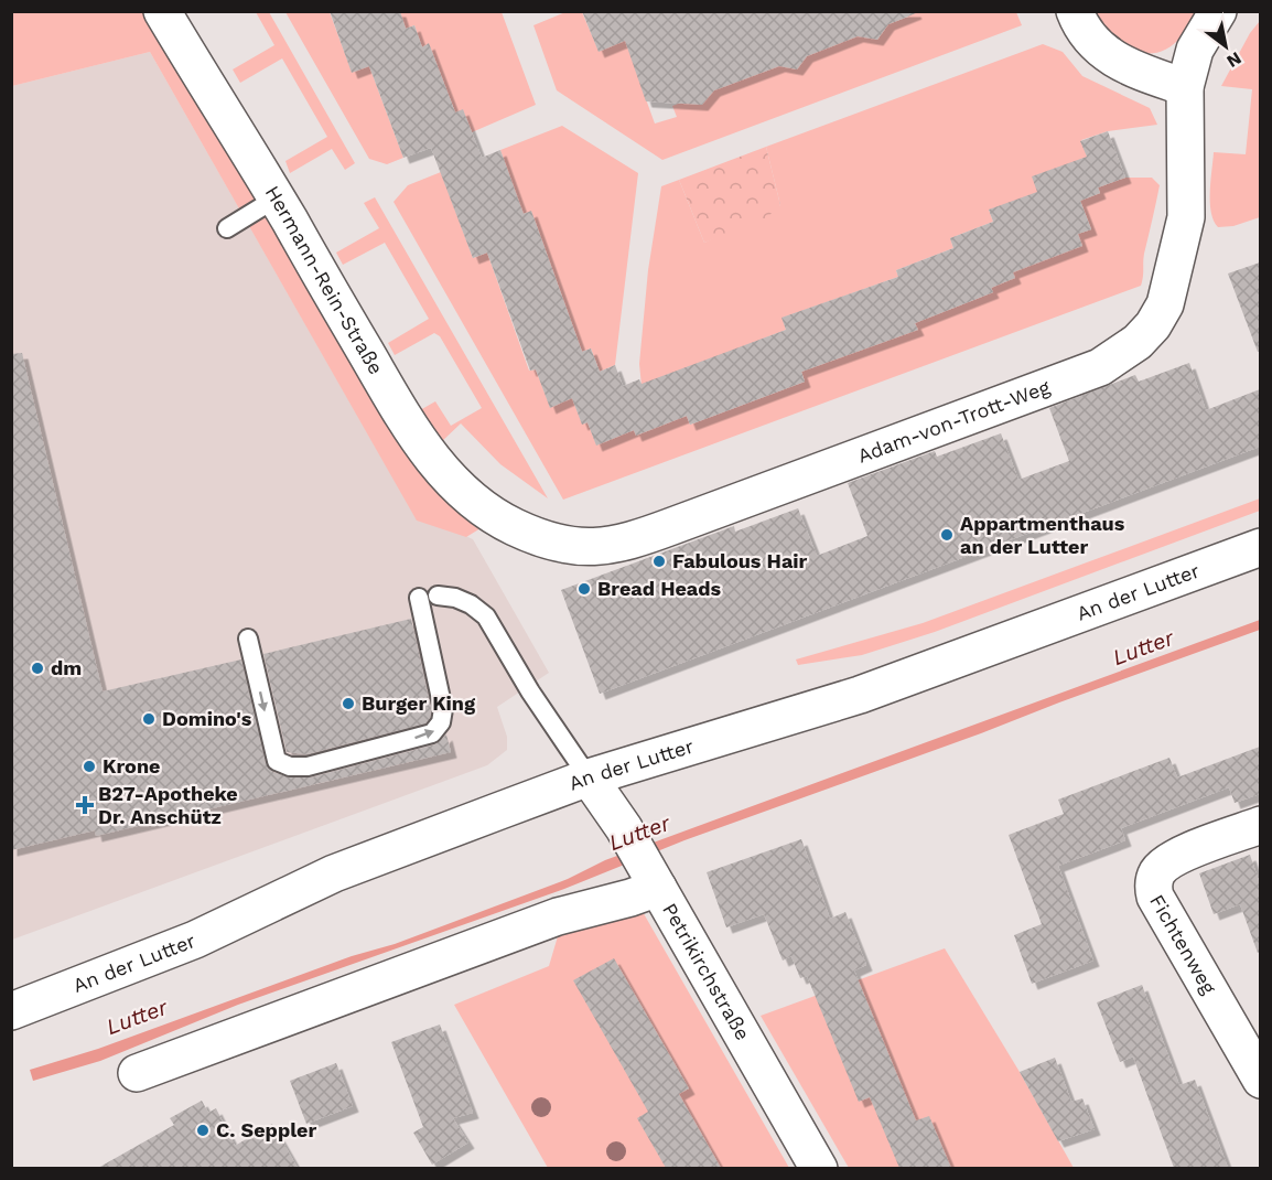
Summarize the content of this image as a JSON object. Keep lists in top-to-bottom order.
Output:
{
  "streets": {
    "street": [
      "Hermann-Rein-Straße",
      "Adam-von-Trott-Weg",
      "An der Lutter",
      "Fichtenweg",
      "Petrikirchstraße"
    ]
  },
  "crossings": [
    ["Hermann-Rein-Straße", "Adam-von-Trott-Weg"],
    ["An der Lutter", "Petrikirchstraße"]
  ],
  "water": ["Lutter"],
  "places": {
    "other": [
      "Appartmenthaus an der Lutter",
      "Fabulous Hair",
      "Bread Heads",
      "dm",
      "Burger King",
      "Domino's",
      "Krone",
      "C. Seppler"
    ],
    "health": ["B27-Apotheke Dr. Anschütz"]
  },
  "north": "bottom right"
}
